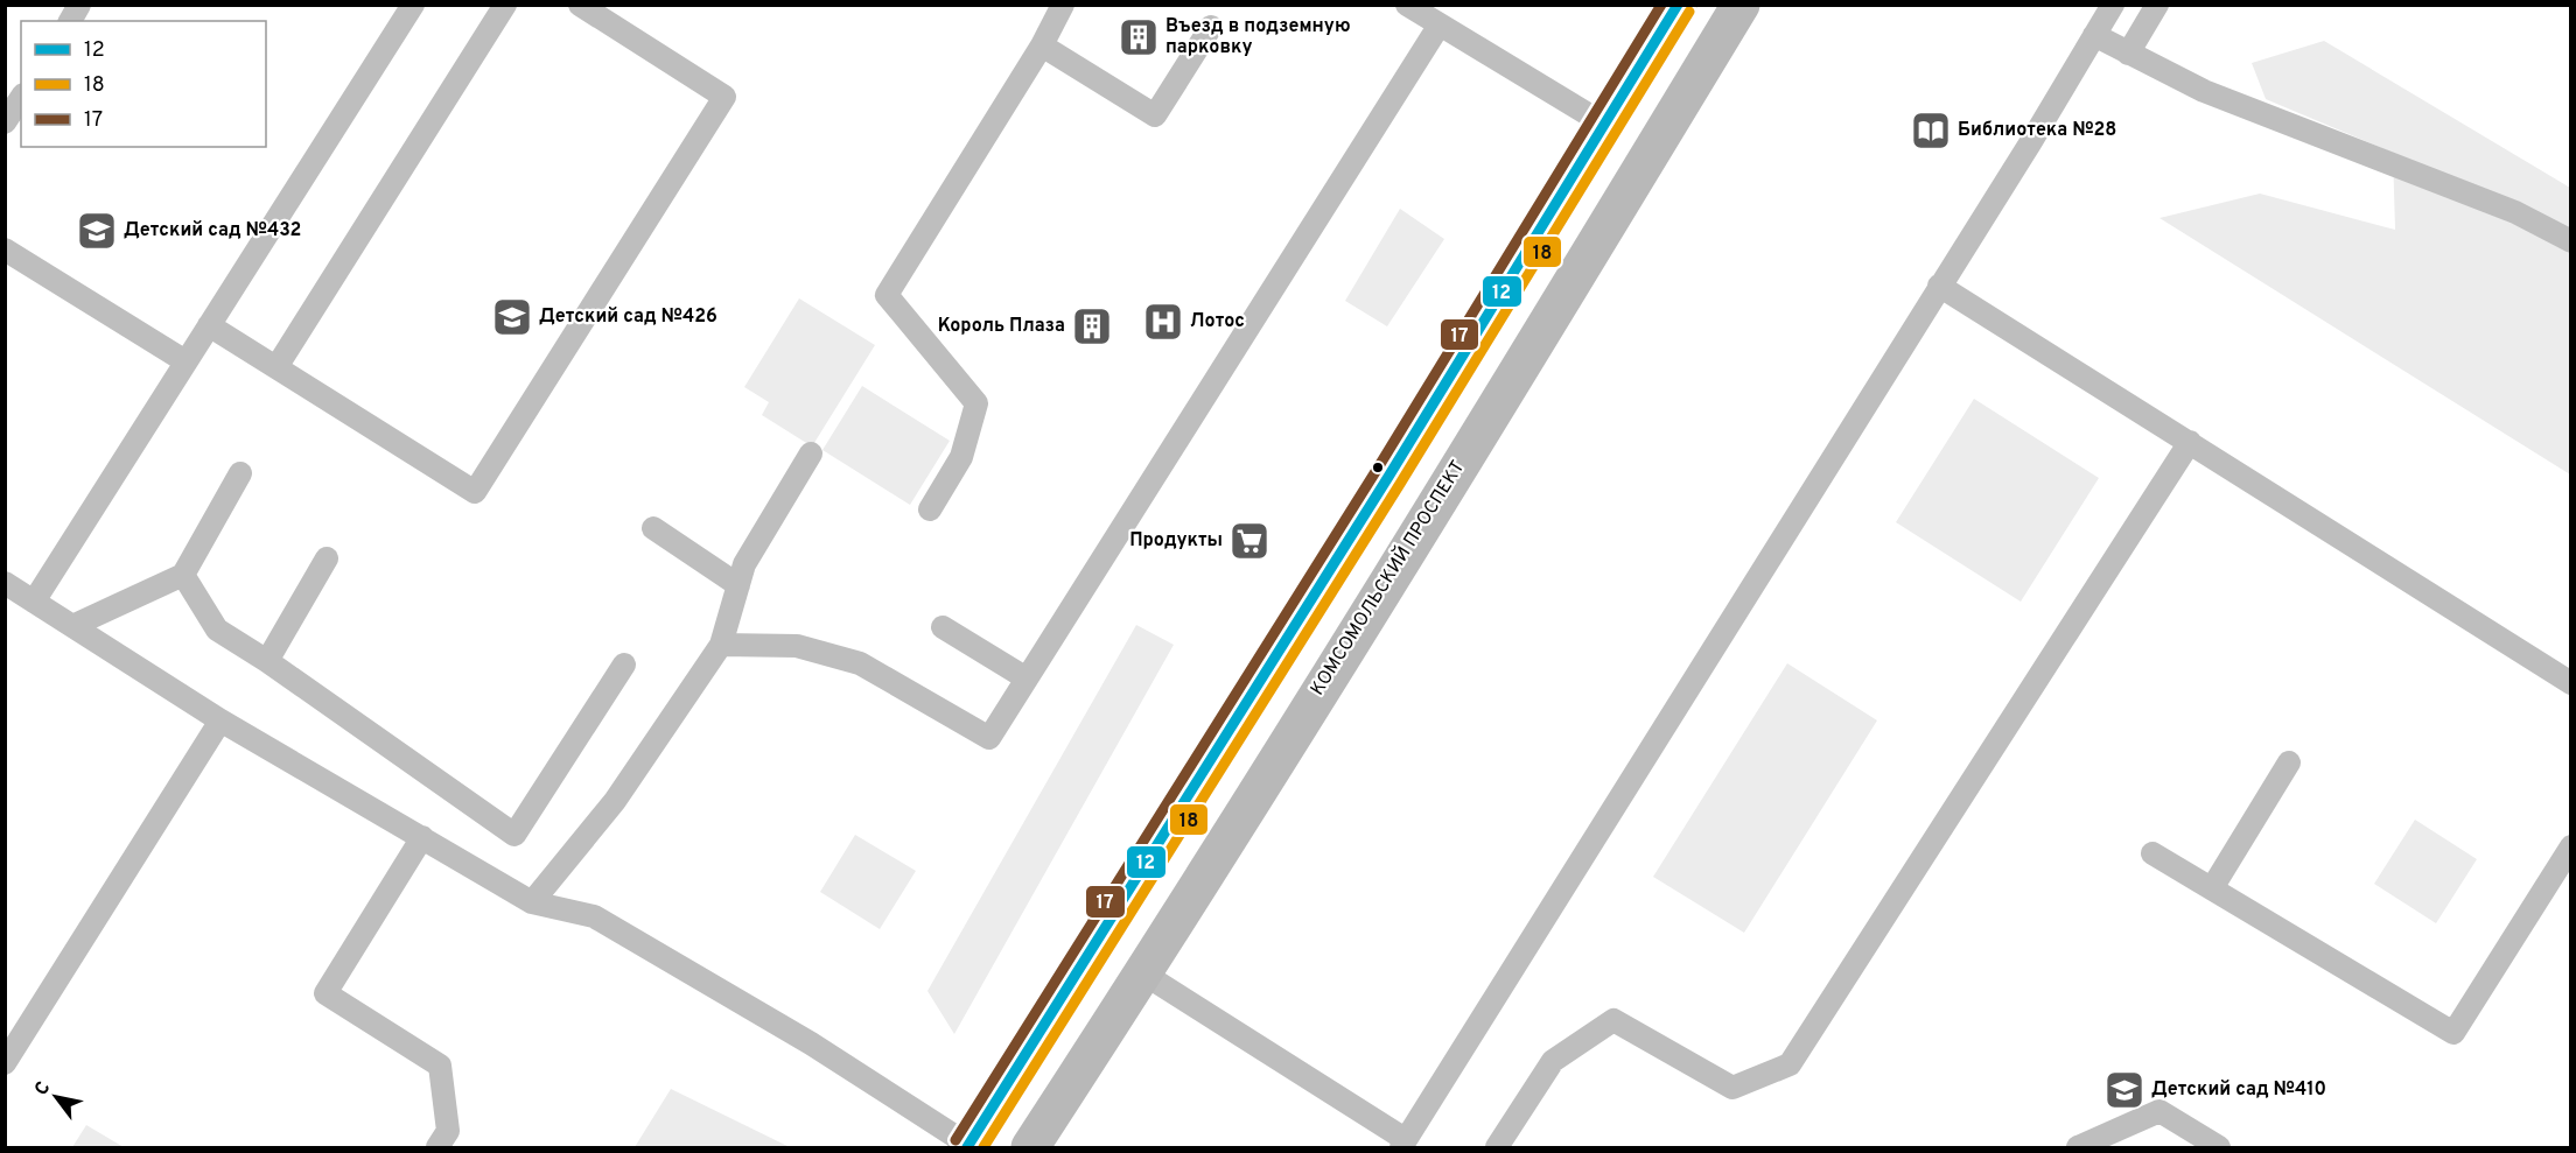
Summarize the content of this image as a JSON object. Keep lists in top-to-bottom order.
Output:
{
  "streets": {
    "main road": ["КОМСОМОЛЬСКИЙ ПРОСПЕКТ"]
  },
  "places": {
    "building": ["Въезд в подземную парковку", "Король Плаза"],
    "library": ["Библиотека №28"],
    "school or university": ["Детский сад №432", "Детский сад №426", "Детский сад №410"],
    "hospital": ["Лотос"],
    "supermarket": ["Продукты"]
  },
  "lines": ["transit line 12", "transit line 17", "transit line 18"],
  "legend": ["12", "18", "17"],
  "north": "top left"
}
